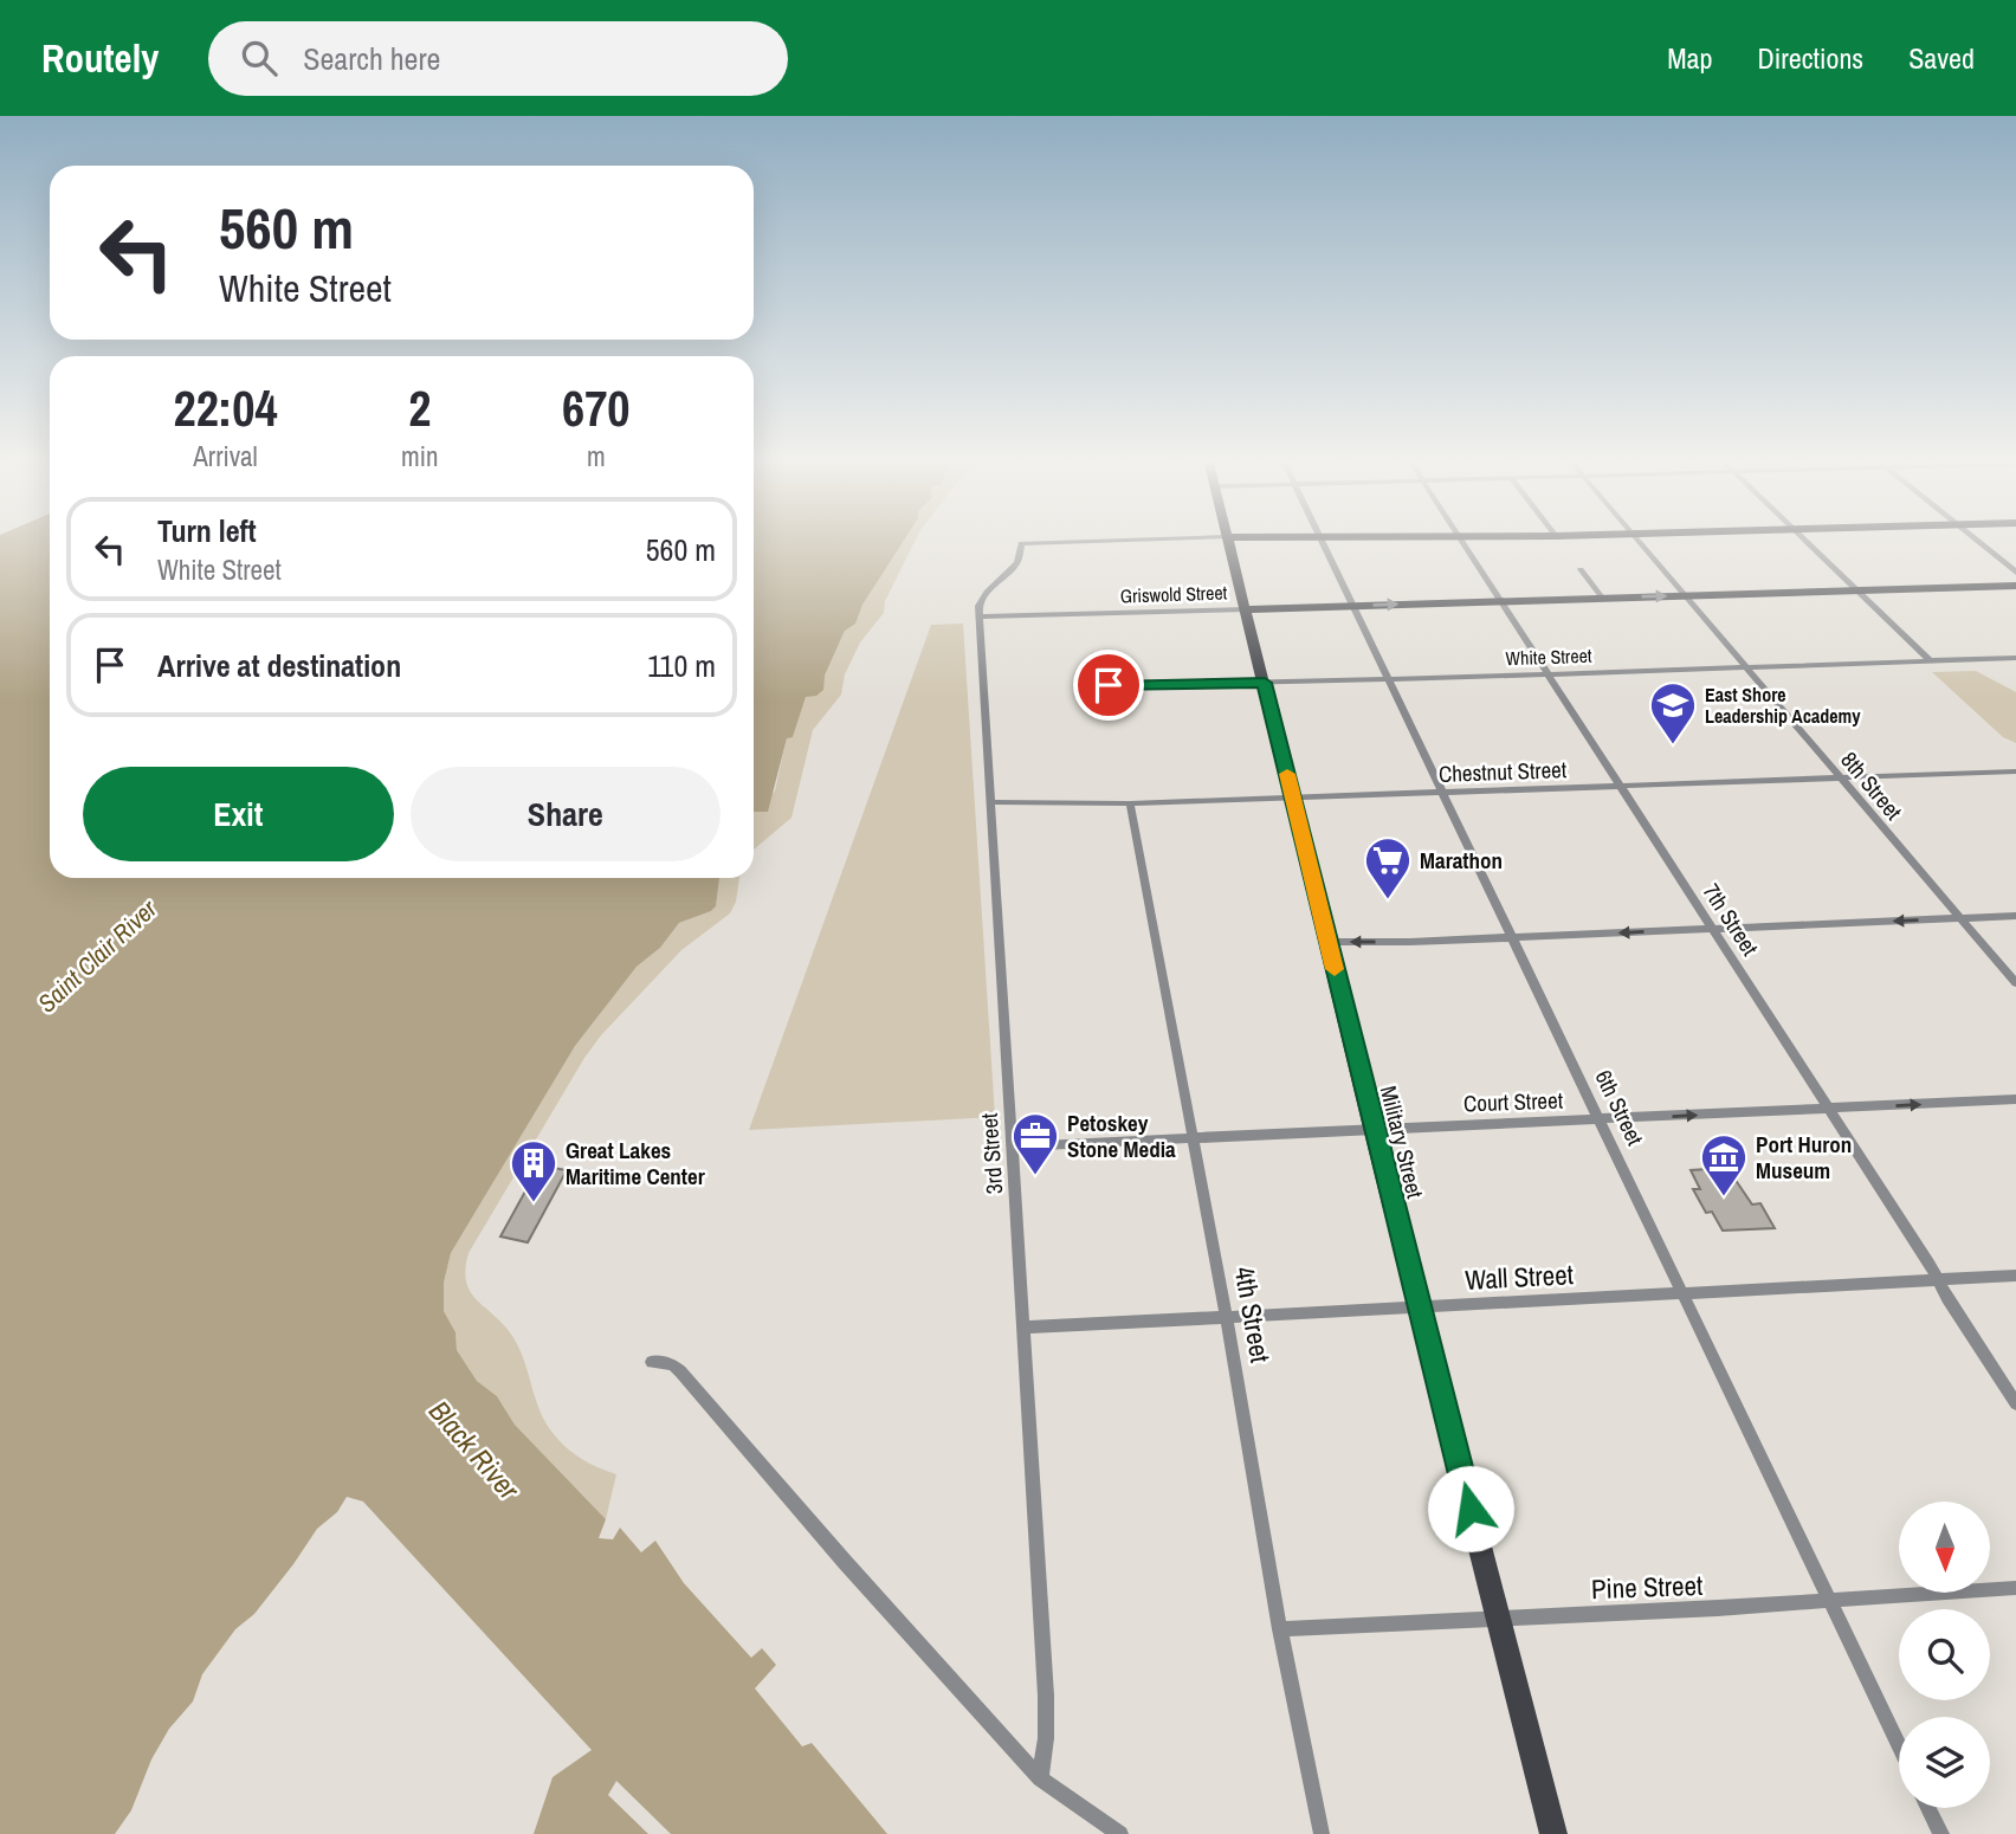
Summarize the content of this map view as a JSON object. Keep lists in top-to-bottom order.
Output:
{
  "streets": {
    "main road": ["Griswold Street", "Military Street"],
    "street": [
      "White Street",
      "Chestnut Street",
      "8th Street",
      "7th Street",
      "Court Street",
      "6th Street",
      "3rd Street",
      "Wall Street",
      "4th Street",
      "Pine Street"
    ]
  },
  "crossings": [
    ["Griswold Street", "8th Street"],
    ["Griswold Street", "7th Street"],
    ["Griswold Street", "6th Street"],
    ["Griswold Street", "Military Street"],
    ["Griswold Street", "3rd Street"],
    ["White Street", "8th Street"],
    ["White Street", "7th Street"],
    ["White Street", "6th Street"],
    ["White Street", "Military Street"],
    ["Chestnut Street", "8th Street"],
    ["Chestnut Street", "7th Street"],
    ["Chestnut Street", "6th Street"],
    ["Chestnut Street", "Military Street"],
    ["Chestnut Street", "3rd Street"],
    ["Chestnut Street", "4th Street"],
    ["7th Street", "Court Street"],
    ["7th Street", "Wall Street"],
    ["Court Street", "6th Street"],
    ["Court Street", "Military Street"],
    ["Court Street", "3rd Street"],
    ["Court Street", "4th Street"],
    ["6th Street", "Wall Street"],
    ["6th Street", "Pine Street"],
    ["Military Street", "Wall Street"],
    ["Military Street", "Pine Street"],
    ["3rd Street", "Wall Street"],
    ["Wall Street", "4th Street"],
    ["4th Street", "Pine Street"]
  ],
  "one_way": ["Court Street"],
  "water": ["Saint Clair River", "Black River"],
  "places": {
    "school or university": ["East Shore Leadership Academy"],
    "supermarket": ["Marathon"],
    "office": ["Petoskey Stone Media"],
    "museum": ["Port Huron Museum"],
    "building": ["Great Lakes Maritime Center"]
  },
  "north": "bottom",
  "page": {
    "header": "Routely",
    "search": "Search here",
    "nav": ["Map", "Directions", "Saved"],
    "turn": ["560 m", "White Street"],
    "eta": [
      "22:04",
      "Arrival",
      "2",
      "min",
      "670",
      "m"
    ],
    "list": [
      {
        "name": "Turn left",
        "note": "White Street",
        "value": "560 m"
      },
      {
        "name": "Arrive at destination",
        "value": "110 m"
      }
    ],
    "buttons": ["Exit", "Share"]
  }
}
